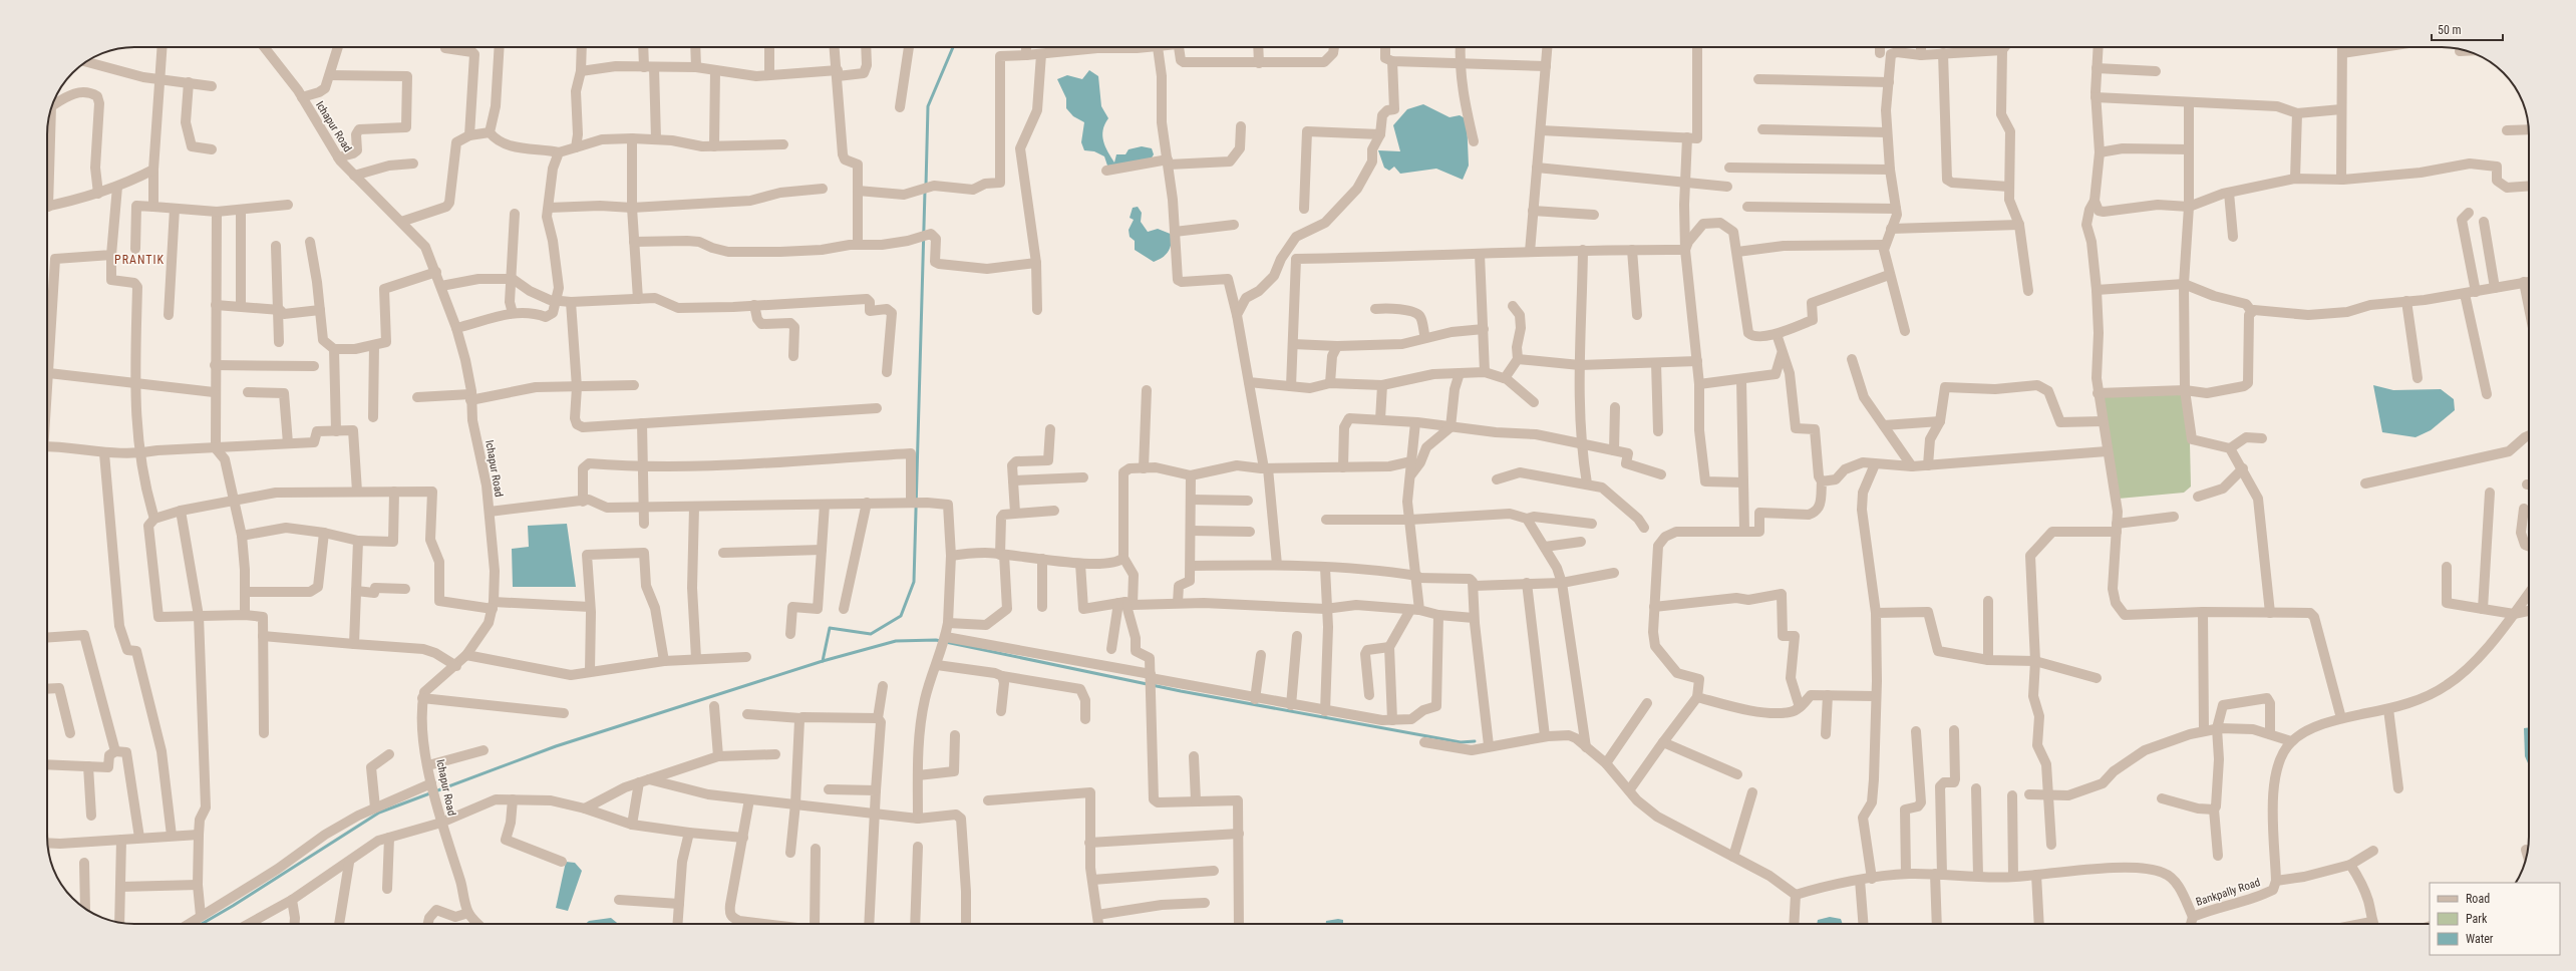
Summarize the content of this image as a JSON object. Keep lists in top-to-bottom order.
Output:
{
  "streets": {
    "street": ["Ichapur Road", "Bankpally Road"]
  },
  "districts": ["PRANTIK"],
  "legend": ["Road", "Park", "Water"],
  "scale_bar": "50 m"
}
